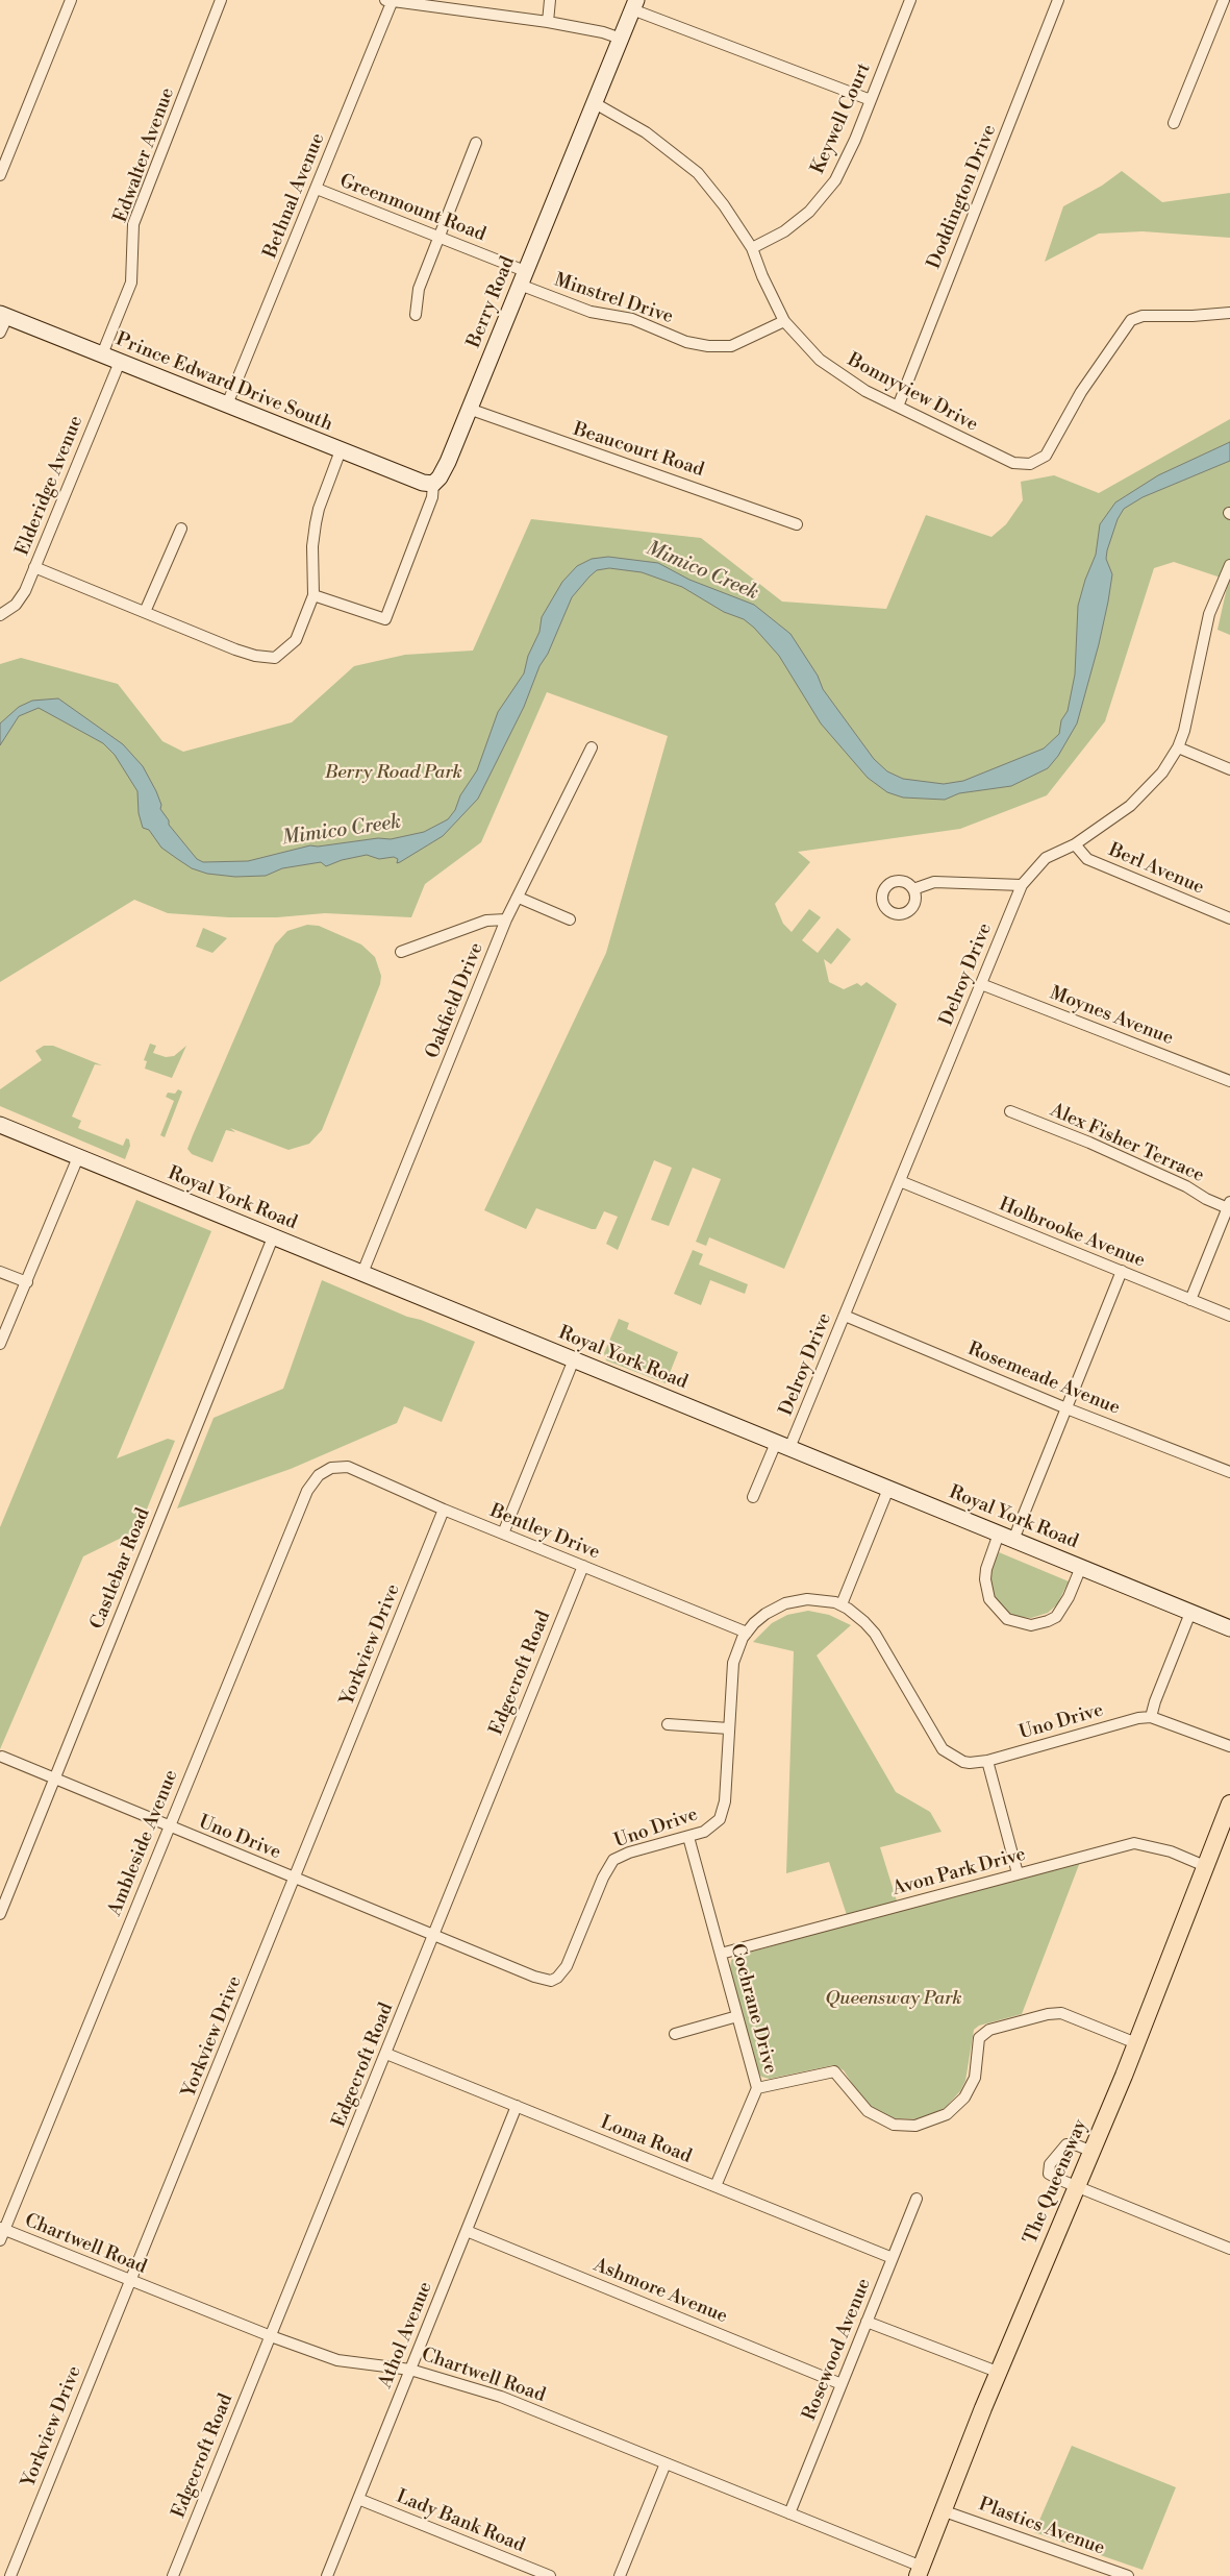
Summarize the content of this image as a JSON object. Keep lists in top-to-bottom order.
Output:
{
  "streets": {
    "main road": [
      "Berry Road",
      "Prince Edward Drive South",
      "Royal York Road",
      "The Queensway"
    ],
    "street": [
      "Keywell Court",
      "Edwalter Avenue",
      "Bethnal Avenue",
      "Doddington Drive",
      "Greenmount Road",
      "Minstrel Drive",
      "Bonnyview Drive",
      "Beaucourt Road",
      "Elderidge Avenue",
      "Berl Avenue",
      "Delroy Drive",
      "Oakfield Drive",
      "Moynes Avenue",
      "Alex Fisher Terrace",
      "Holbrooke Avenue",
      "Rosemeade Avenue",
      "Bentley Drive",
      "Castlebar Road",
      "Yorkview Drive",
      "Edgecroft Road",
      "Uno Drive",
      "Ambleside Avenue",
      "Avon Park Drive",
      "Cochrane Drive",
      "Loma Road",
      "Chartwell Road",
      "Ashmore Avenue",
      "Athol Avenue",
      "Rosewood Avenue",
      "Lady Bank Road",
      "Plastics Avenue"
    ]
  },
  "crossings": [
    ["Keywell Court", "Bonnyview Drive"],
    ["Edwalter Avenue", "Prince Edward Drive South"],
    ["Bethnal Avenue", "Greenmount Road"],
    ["Bethnal Avenue", "Prince Edward Drive South"],
    ["Doddington Drive", "Bonnyview Drive"],
    ["Greenmount Road", "Minstrel Drive"],
    ["Greenmount Road", "Berry Road"],
    ["Minstrel Drive", "Berry Road"],
    ["Minstrel Drive", "Bonnyview Drive"],
    ["Berry Road", "Prince Edward Drive South"],
    ["Berry Road", "Bonnyview Drive"],
    ["Berry Road", "Beaucourt Road"],
    ["Prince Edward Drive South", "Elderidge Avenue"],
    ["Berl Avenue", "Delroy Drive"],
    ["Delroy Drive", "Moynes Avenue"],
    ["Delroy Drive", "Royal York Road"],
    ["Delroy Drive", "Holbrooke Avenue"],
    ["Delroy Drive", "Rosemeade Avenue"],
    ["Oakfield Drive", "Royal York Road"],
    ["Royal York Road", "Castlebar Road"],
    ["Bentley Drive", "Yorkview Drive"],
    ["Bentley Drive", "Edgecroft Road"],
    ["Bentley Drive", "Uno Drive"],
    ["Bentley Drive", "Ambleside Avenue"],
    ["Castlebar Road", "Uno Drive"],
    ["Yorkview Drive", "Uno Drive"],
    ["Yorkview Drive", "Chartwell Road"],
    ["Edgecroft Road", "Uno Drive"],
    ["Edgecroft Road", "Loma Road"],
    ["Edgecroft Road", "Chartwell Road"],
    ["Uno Drive", "Ambleside Avenue"],
    ["Uno Drive", "Cochrane Drive"],
    ["Ambleside Avenue", "Chartwell Road"],
    ["Avon Park Drive", "Cochrane Drive"],
    ["Avon Park Drive", "The Queensway"],
    ["Cochrane Drive", "Loma Road"],
    ["Loma Road", "Athol Avenue"],
    ["Loma Road", "Rosewood Avenue"],
    ["The Queensway", "Chartwell Road"],
    ["The Queensway", "Plastics Avenue"],
    ["Chartwell Road", "Athol Avenue"],
    ["Chartwell Road", "Rosewood Avenue"],
    ["Ashmore Avenue", "Athol Avenue"],
    ["Ashmore Avenue", "Rosewood Avenue"],
    ["Athol Avenue", "Lady Bank Road"]
  ],
  "water": ["Mimico Creek"],
  "parks": ["Berry Road Park", "Queensway Park"]
}
